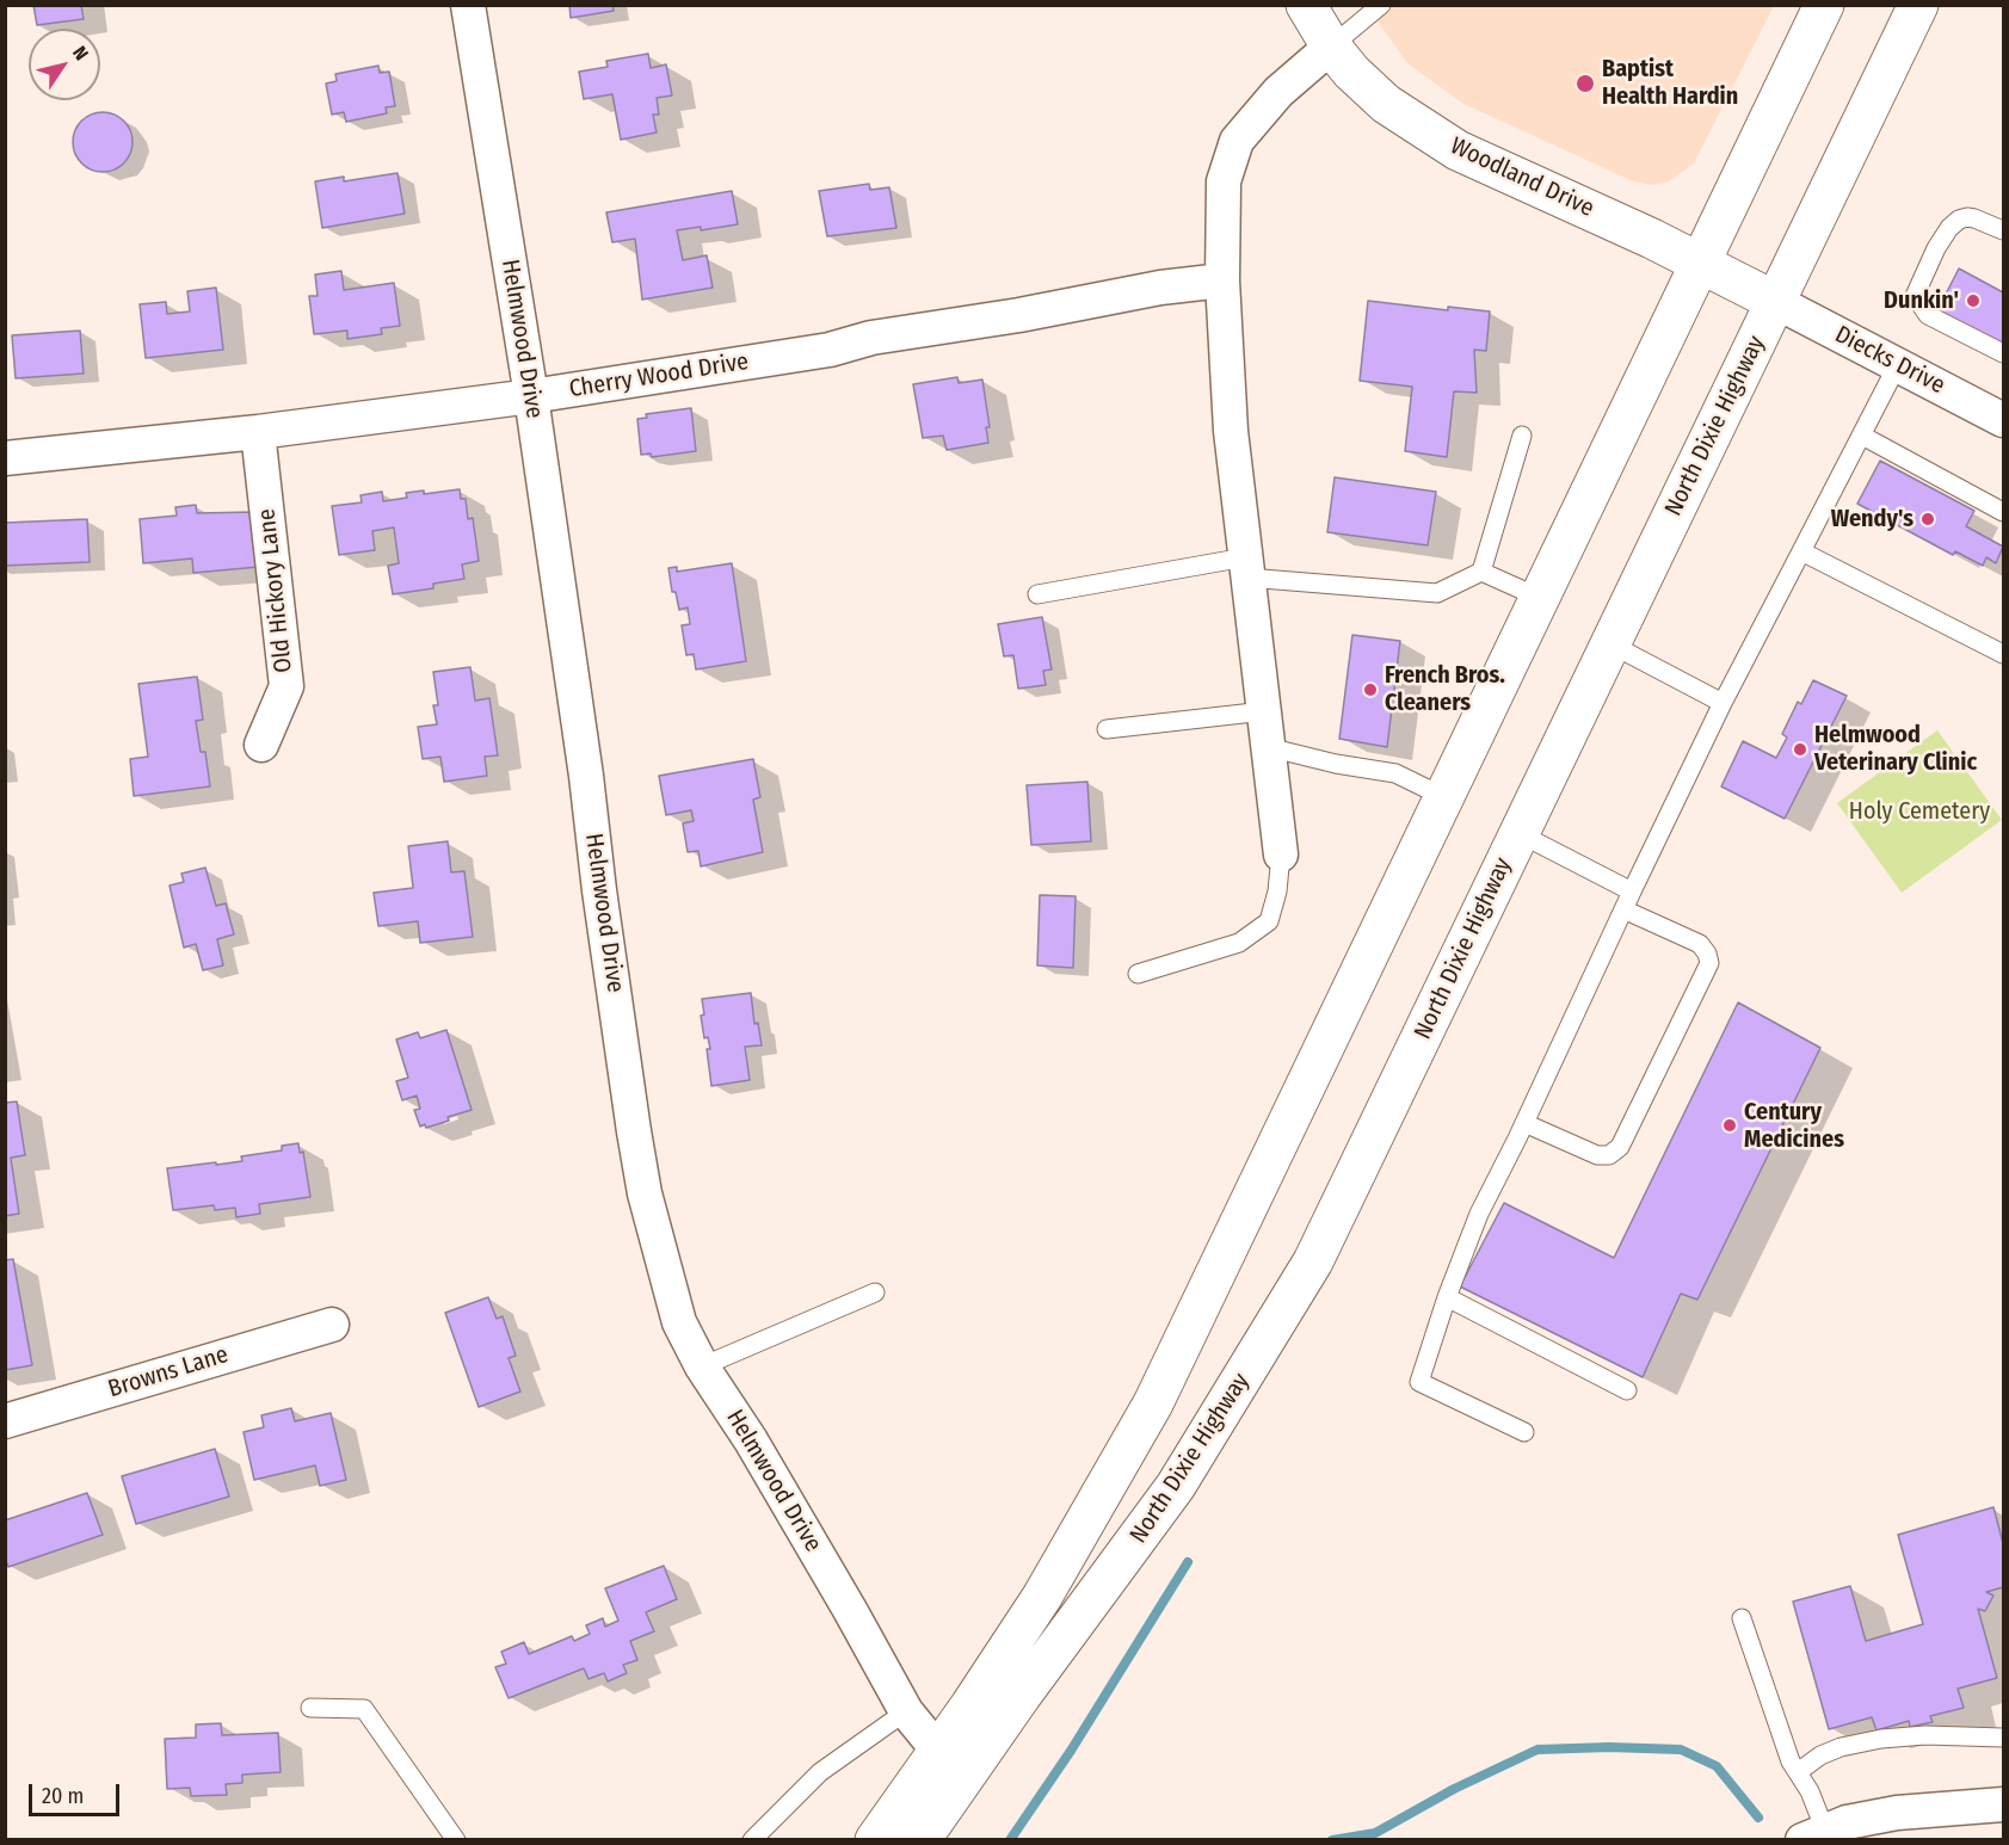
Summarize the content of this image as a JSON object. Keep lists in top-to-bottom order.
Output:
{
  "streets": {
    "main road": ["Woodland Drive", "North Dixie Highway"],
    "street": [
      "Helmwood Drive",
      "Diecks Drive",
      "Cherry Wood Drive",
      "Old Hickory Lane",
      "Browns Lane"
    ]
  },
  "crossings": [
    ["Woodland Drive", "Diecks Drive"],
    ["Woodland Drive", "North Dixie Highway"],
    ["Helmwood Drive", "Cherry Wood Drive"],
    ["Diecks Drive", "North Dixie Highway"],
    ["Cherry Wood Drive", "Old Hickory Lane"]
  ],
  "parks": ["Holy Cemetery"],
  "places": [
    "Baptist Health Hardin",
    "Dunkin'",
    "Wendy's",
    "French Bros. Cleaners",
    "Helmwood Veterinary Clinic",
    "Century Medicines"
  ],
  "scale_bar": "20 m",
  "north": "top right"
}
